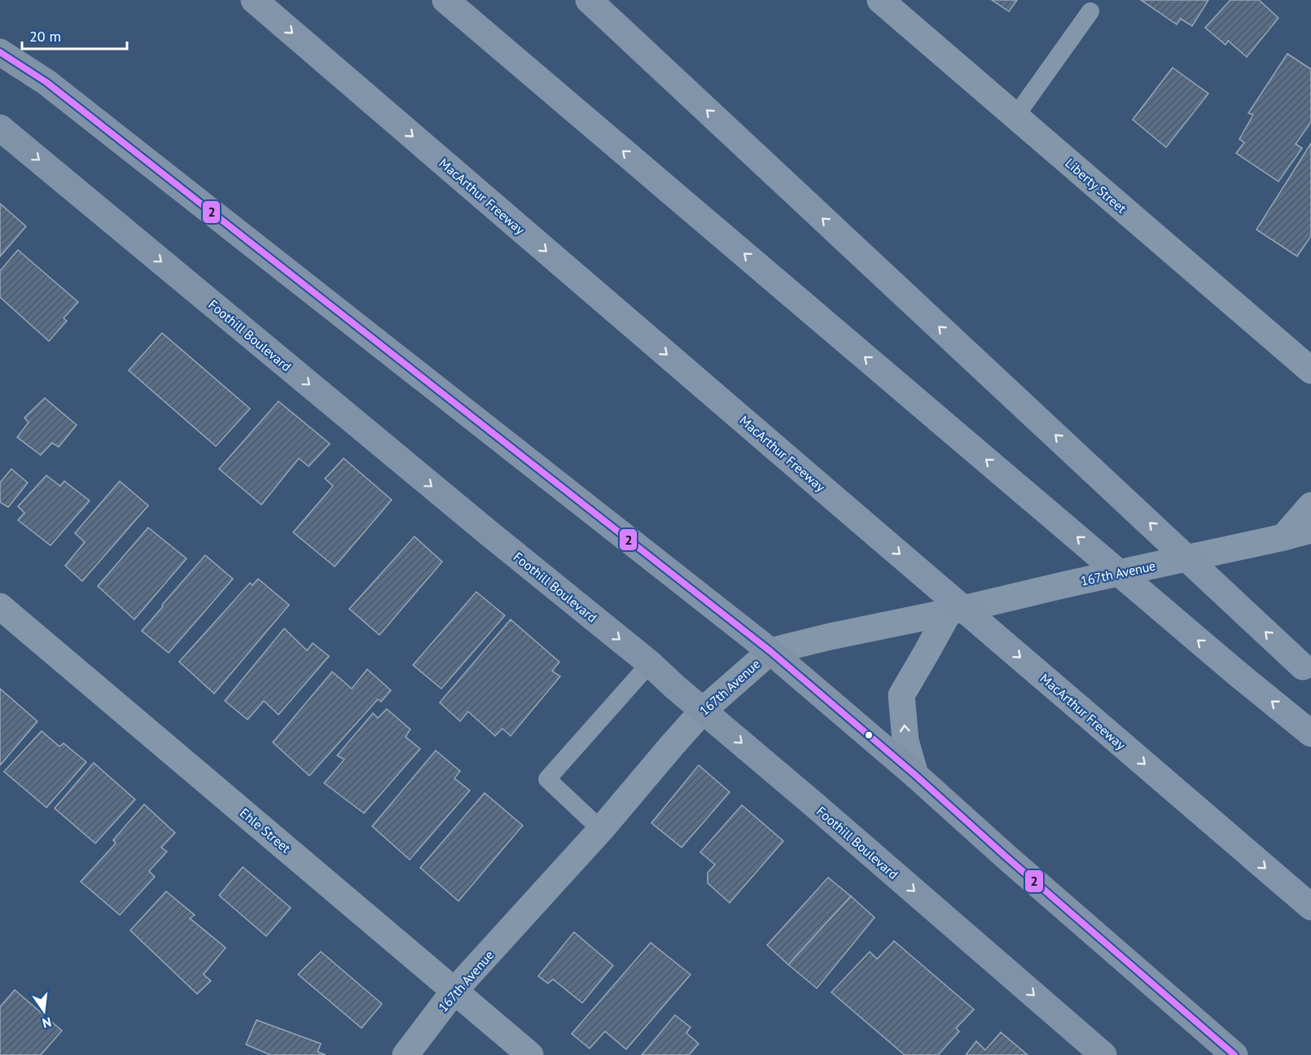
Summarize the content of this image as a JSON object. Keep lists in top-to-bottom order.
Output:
{
  "streets": {
    "highway": ["MacArthur Freeway"],
    "main road": ["Foothill Boulevard"],
    "street": ["Liberty Street", "167th Avenue", "Ehle Street"]
  },
  "crossings": [
    ["Foothill Boulevard", "167th Avenue"],
    ["167th Avenue", "Ehle Street"]
  ],
  "lines": ["transit line 2"],
  "scale_bar": "20 m",
  "north": "bottom"
}
